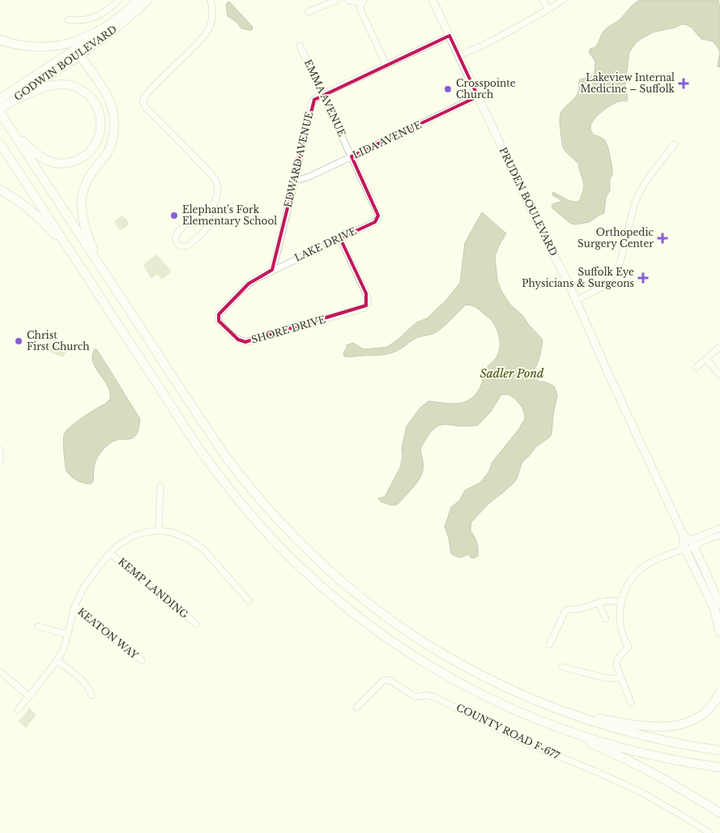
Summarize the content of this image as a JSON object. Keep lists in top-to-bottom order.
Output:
{
  "streets": {
    "highway": ["GODWIN BOULEVARD"],
    "main road": ["PRUDEN BOULEVARD"],
    "street": [
      "EMMA AVENUE",
      "LIDA AVENUE",
      "EDWARD AVENUE",
      "LAKE DRIVE",
      "SHORE DRIVE",
      "KEMP LANDING",
      "KEATON WAY",
      "COUNTY ROAD F-677"
    ]
  },
  "crossings": [
    ["EMMA AVENUE", "LIDA AVENUE"],
    ["EMMA AVENUE", "EDWARD AVENUE"],
    ["EMMA AVENUE", "LAKE DRIVE"],
    ["LIDA AVENUE", "EDWARD AVENUE"],
    ["LIDA AVENUE", "PRUDEN BOULEVARD"],
    ["EDWARD AVENUE", "PRUDEN BOULEVARD"],
    ["EDWARD AVENUE", "LAKE DRIVE"],
    ["EDWARD AVENUE", "SHORE DRIVE"],
    ["LAKE DRIVE", "SHORE DRIVE"]
  ],
  "water": ["Sadler Pond"],
  "places": {
    "health": ["Lakeview Internal Medicine – Suffolk", "Orthopedic Surgery Center", "Suffolk Eye Physicians & Surgeons"],
    "other": ["Crosspointe Church", "Elephant's Fork Elementary School", "Christ First Church"]
  }
}
